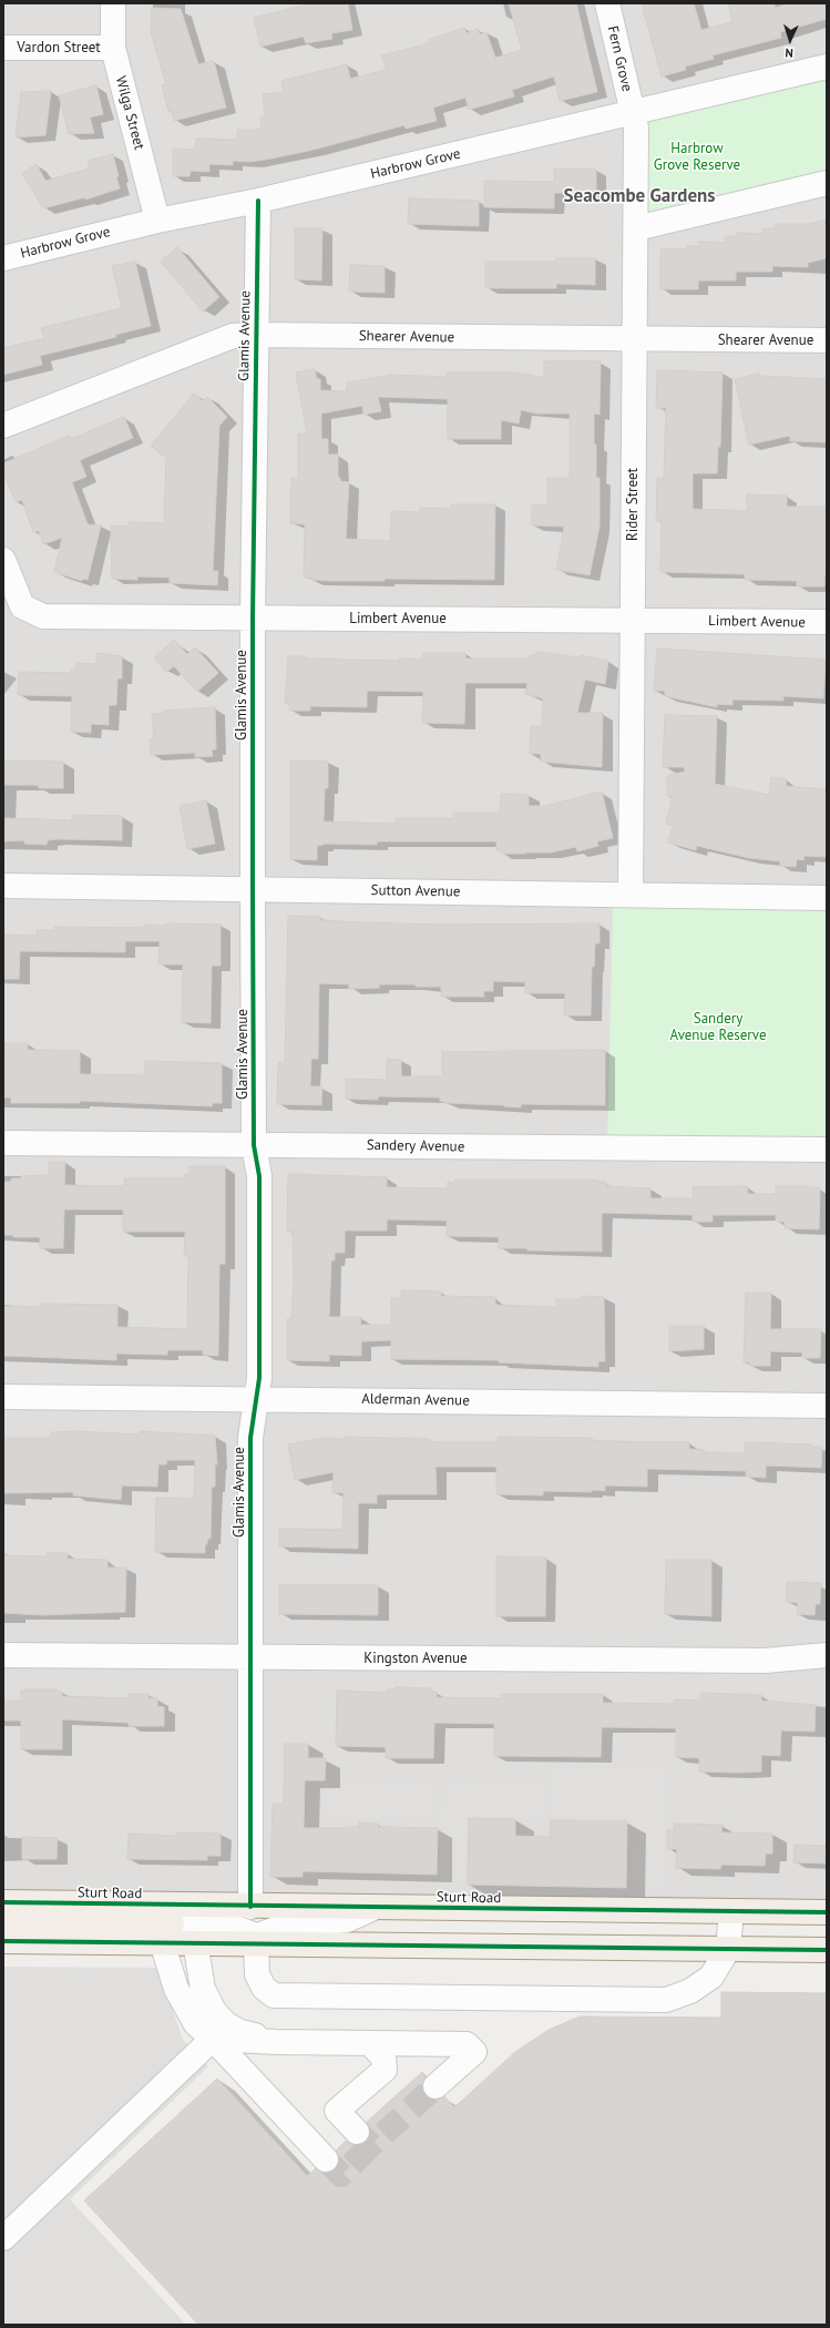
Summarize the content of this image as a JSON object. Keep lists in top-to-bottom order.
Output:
{
  "streets": {
    "main road": ["Sturt Road"],
    "street": [
      "Vardon Street",
      "Fern Grove",
      "Wilga Street",
      "Harbrow Grove",
      "Glamis Avenue",
      "Shearer Avenue",
      "Rider Street",
      "Limbert Avenue",
      "Sutton Avenue",
      "Sandery Avenue",
      "Alderman Avenue",
      "Kingston Avenue"
    ]
  },
  "crossings": [
    ["Vardon Street", "Wilga Street"],
    ["Fern Grove", "Harbrow Grove"],
    ["Fern Grove", "Rider Street"],
    ["Wilga Street", "Harbrow Grove"],
    ["Harbrow Grove", "Glamis Avenue"],
    ["Harbrow Grove", "Rider Street"],
    ["Glamis Avenue", "Shearer Avenue"],
    ["Glamis Avenue", "Limbert Avenue"],
    ["Glamis Avenue", "Sutton Avenue"],
    ["Glamis Avenue", "Sandery Avenue"],
    ["Glamis Avenue", "Alderman Avenue"],
    ["Glamis Avenue", "Kingston Avenue"],
    ["Glamis Avenue", "Sturt Road"],
    ["Shearer Avenue", "Rider Street"],
    ["Rider Street", "Limbert Avenue"],
    ["Rider Street", "Sutton Avenue"]
  ],
  "districts": ["Seacombe Gardens"],
  "parks": ["Harbrow Grove Reserve", "Sandery Avenue Reserve"],
  "north": "bottom"
}
